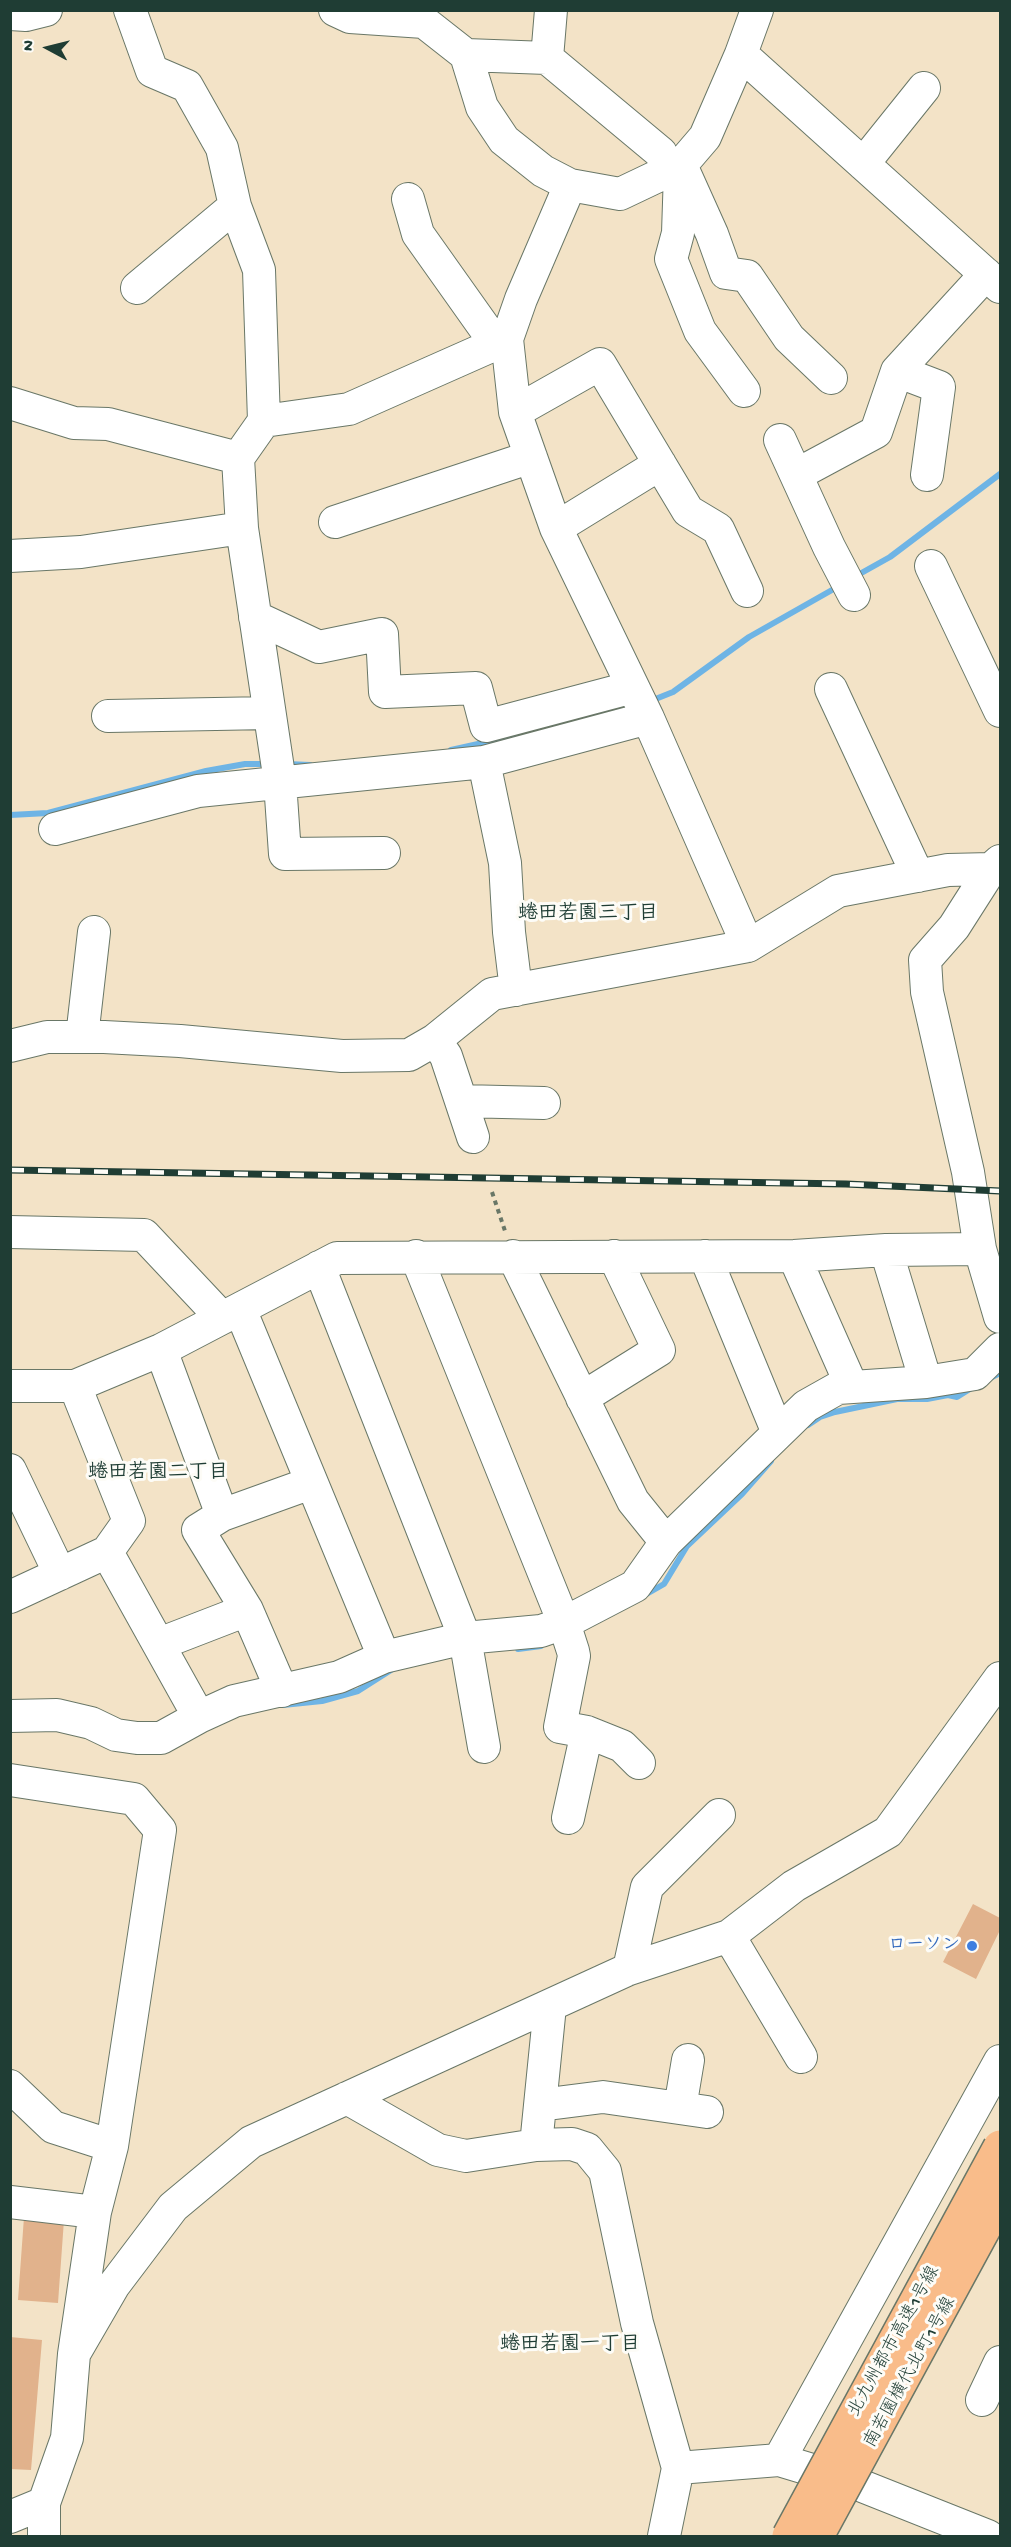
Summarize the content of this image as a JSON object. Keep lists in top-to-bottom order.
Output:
{
  "streets": {
    "highway": ["北九州都市高速1号線"],
    "street": ["南若園横代北町1号線"]
  },
  "districts": ["蜷田若園三丁目", "蜷田若園二丁目", "蜷田若園一丁目"],
  "places": ["ローソン"],
  "north": "left"
}
